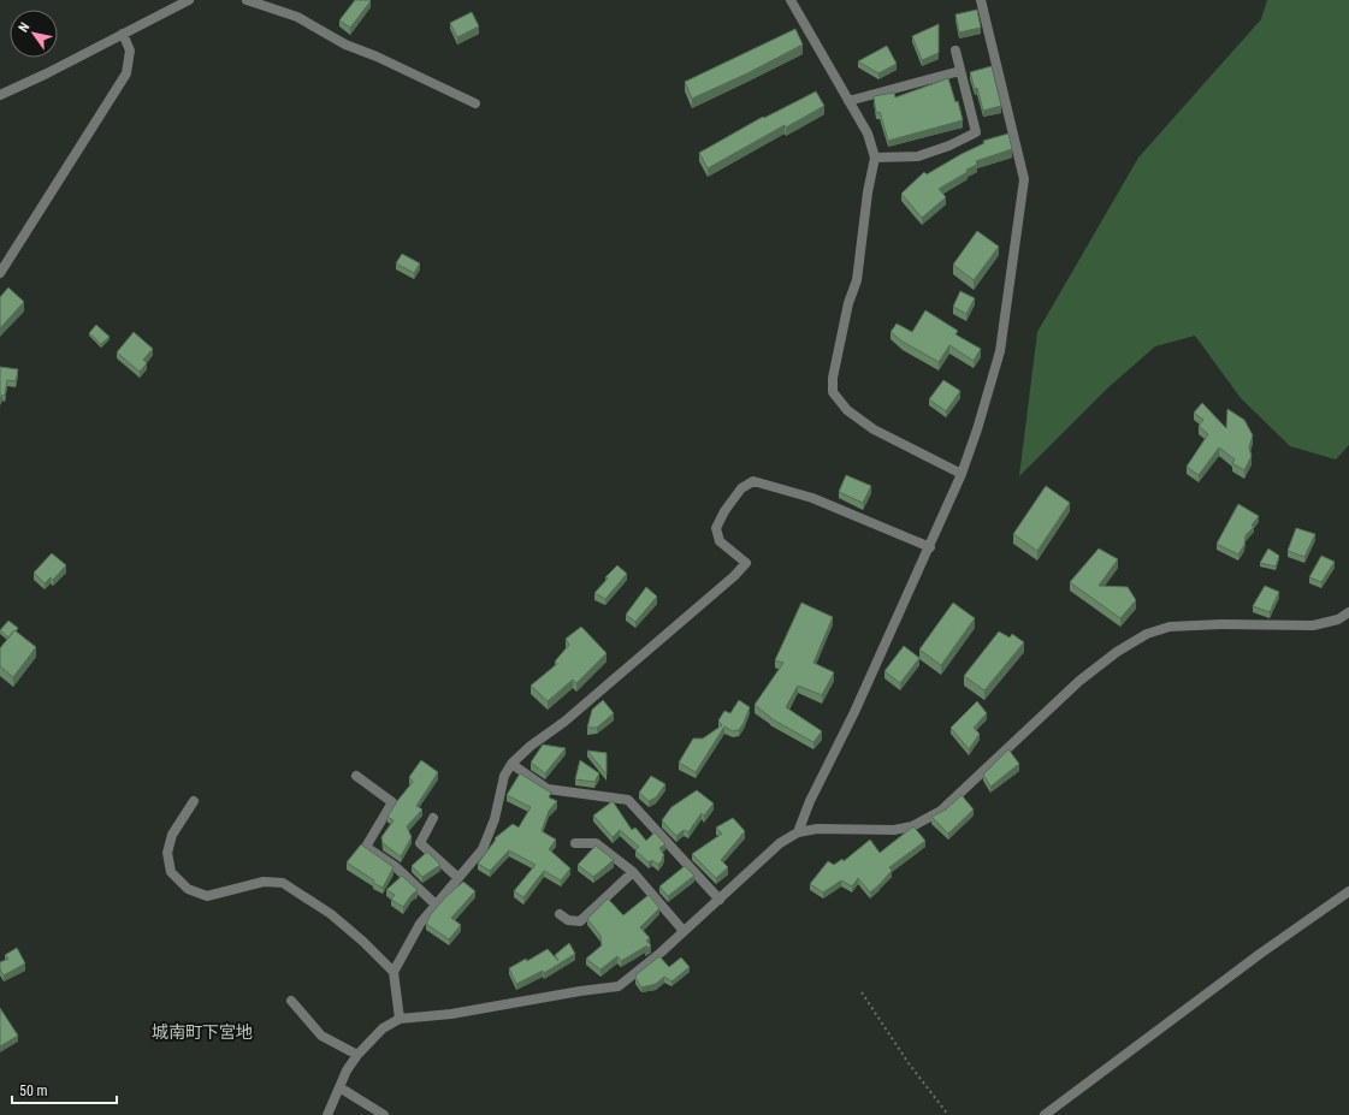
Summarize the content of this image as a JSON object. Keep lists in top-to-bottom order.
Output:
{
  "districts": ["城南町下宮地"],
  "scale_bar": "50 m",
  "north": "top left"
}
